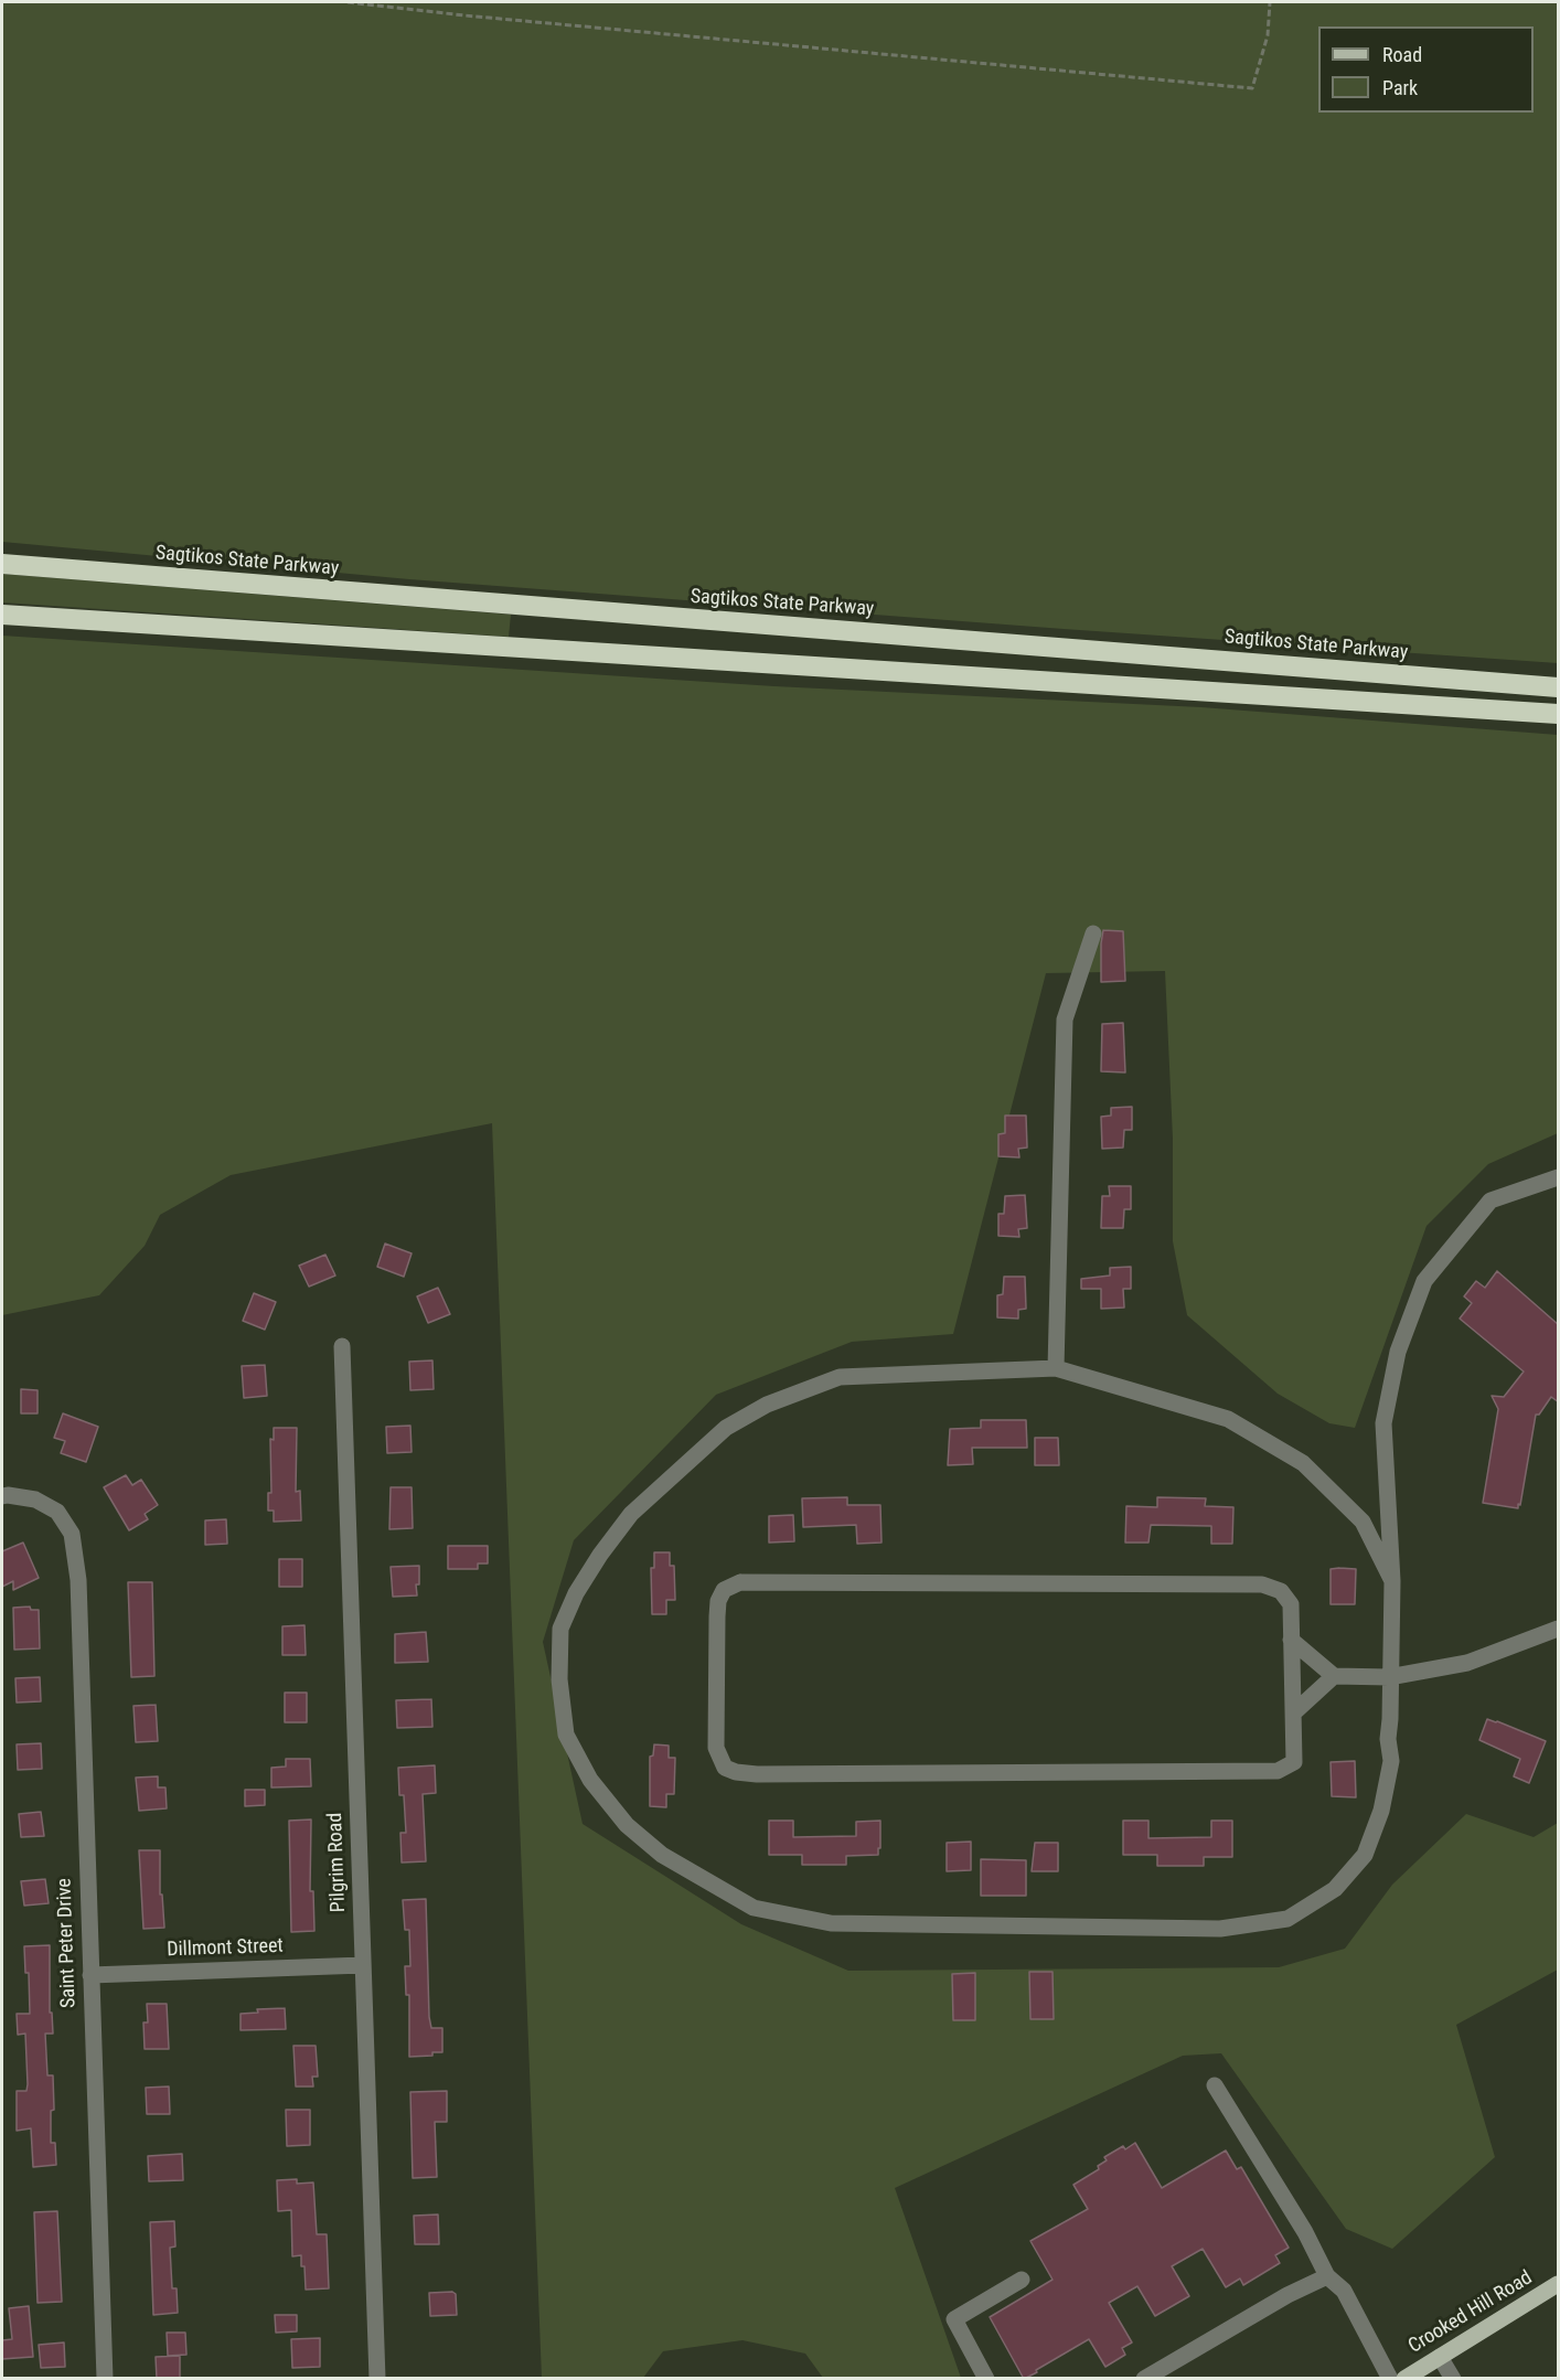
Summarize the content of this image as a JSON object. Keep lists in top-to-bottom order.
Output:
{
  "streets": {
    "highway": ["Sagtikos State Parkway"],
    "main road": ["Crooked Hill Road"],
    "street": ["Pilgrim Road", "Saint Peter Drive", "Dillmont Street"]
  },
  "crossings": [
    ["Pilgrim Road", "Dillmont Street"],
    ["Saint Peter Drive", "Dillmont Street"]
  ],
  "legend": ["Road", "Park"]
}
